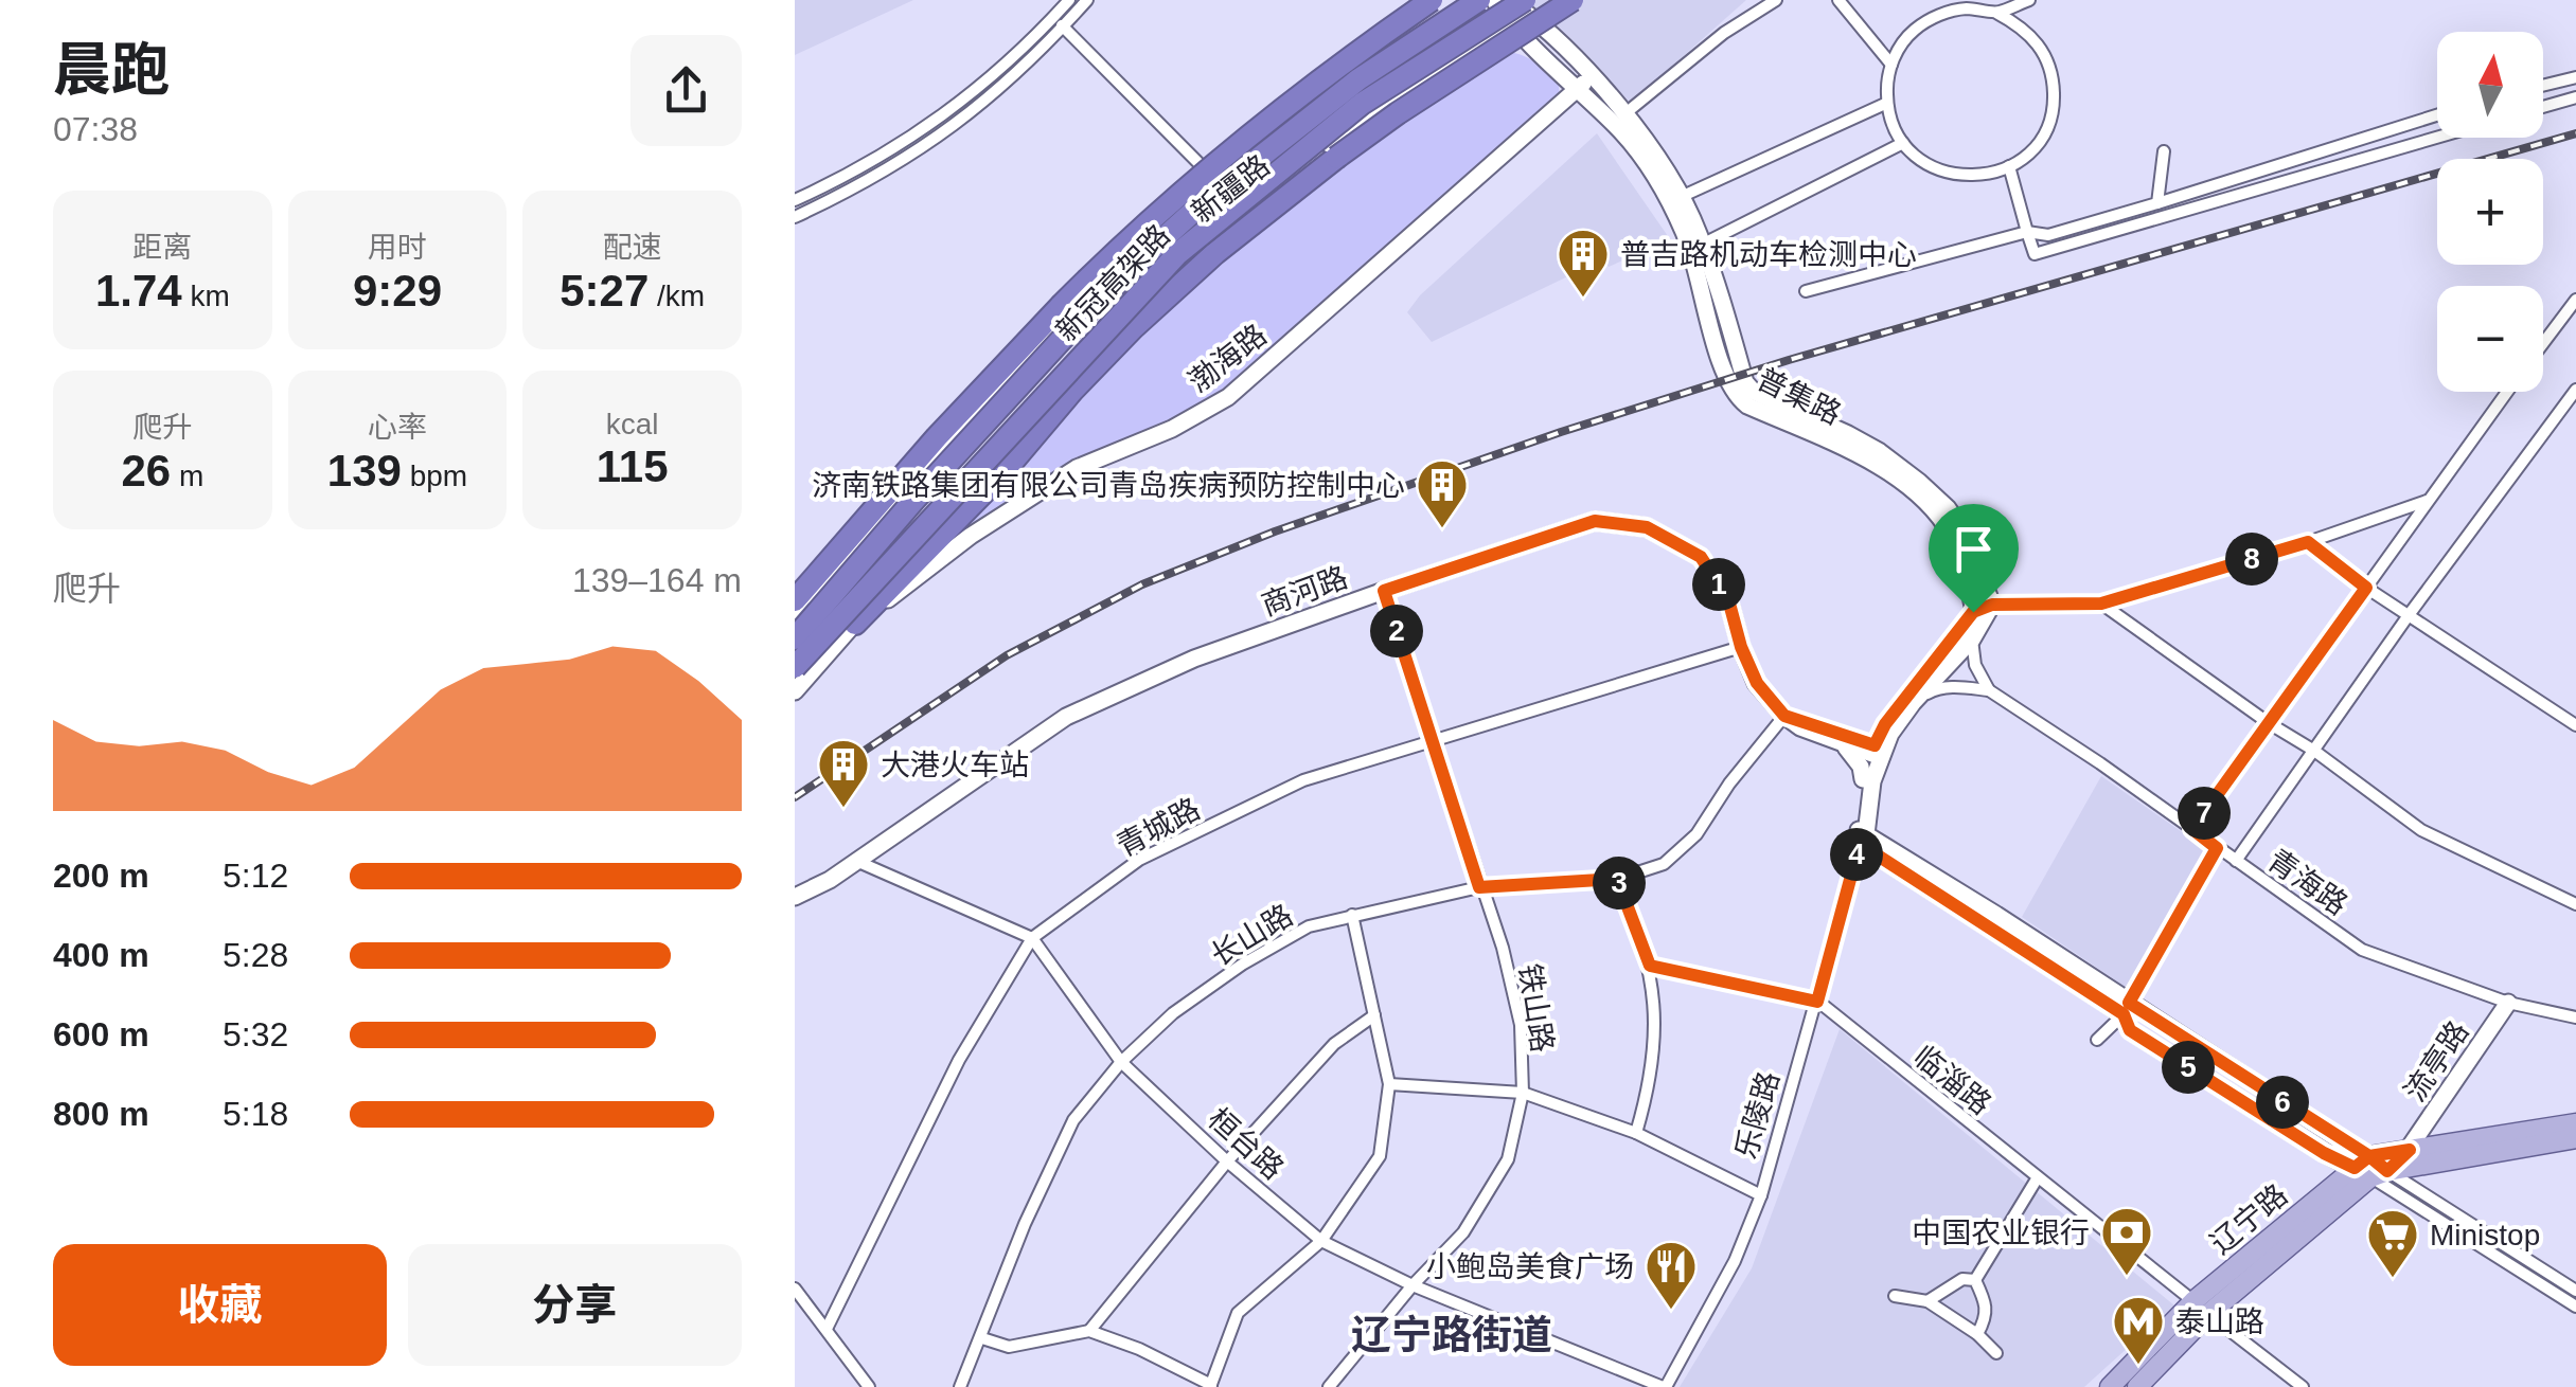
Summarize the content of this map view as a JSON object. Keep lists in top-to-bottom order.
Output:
{
  "streets": {
    "highway": ["新冠高架路"],
    "main road": ["辽宁路"],
    "street": [
      "新疆路",
      "渤海路",
      "普集路",
      "商河路",
      "青城路",
      "青海路",
      "长山路",
      "铁山路",
      "流亭路",
      "临淄路",
      "乐陵路",
      "桓台路"
    ]
  },
  "crossings": [
    ["新疆路", "新冠高架路"],
    ["新疆路", "渤海路"],
    ["新疆路", "普集路"],
    ["新冠高架路", "普集路"],
    ["渤海路", "普集路"],
    ["普集路", "乐陵路"],
    ["商河路", "青城路"],
    ["商河路", "长山路"],
    ["商河路", "铁山路"],
    ["商河路", "乐陵路"],
    ["青城路", "铁山路"],
    ["青城路", "桓台路"],
    ["青海路", "流亭路"],
    ["长山路", "铁山路"],
    ["长山路", "桓台路"],
    ["铁山路", "桓台路"],
    ["临淄路", "乐陵路"],
    ["临淄路", "辽宁路"],
    ["乐陵路", "桓台路"]
  ],
  "districts": ["辽宁路街道"],
  "places": {
    "building": ["普吉路机动车检测中心", "济南铁路集团有限公司青岛疾病预防控制中心", "大港火车站"],
    "bank": ["中国农业银行"],
    "supermarket": ["Ministop"],
    "restaurant": ["小鲍岛美食广场"],
    "metro station": ["泰山路"]
  },
  "north": "top",
  "page": {
    "heading": ["晨跑", "07:38"],
    "map_buttons": ["+", "−"],
    "stats": [
      ["距离", "1.74 km"],
      ["用时", "9:29"],
      ["配速", "5:27 /km"],
      ["爬升", "26 m"],
      ["心率", "139 bpm"],
      ["kcal", "115"]
    ],
    "pins": [
      "8",
      "1",
      "2",
      "7",
      "4",
      "3",
      "5",
      "6"
    ],
    "chart": ["爬升", "139–164 m"],
    "list": [
      {
        "name": "200 m",
        "note": "5:12"
      },
      {
        "name": "400 m",
        "note": "5:28"
      },
      {
        "name": "600 m",
        "note": "5:32"
      },
      {
        "name": "800 m",
        "note": "5:18"
      }
    ],
    "buttons": ["收藏", "分享"]
  }
}
